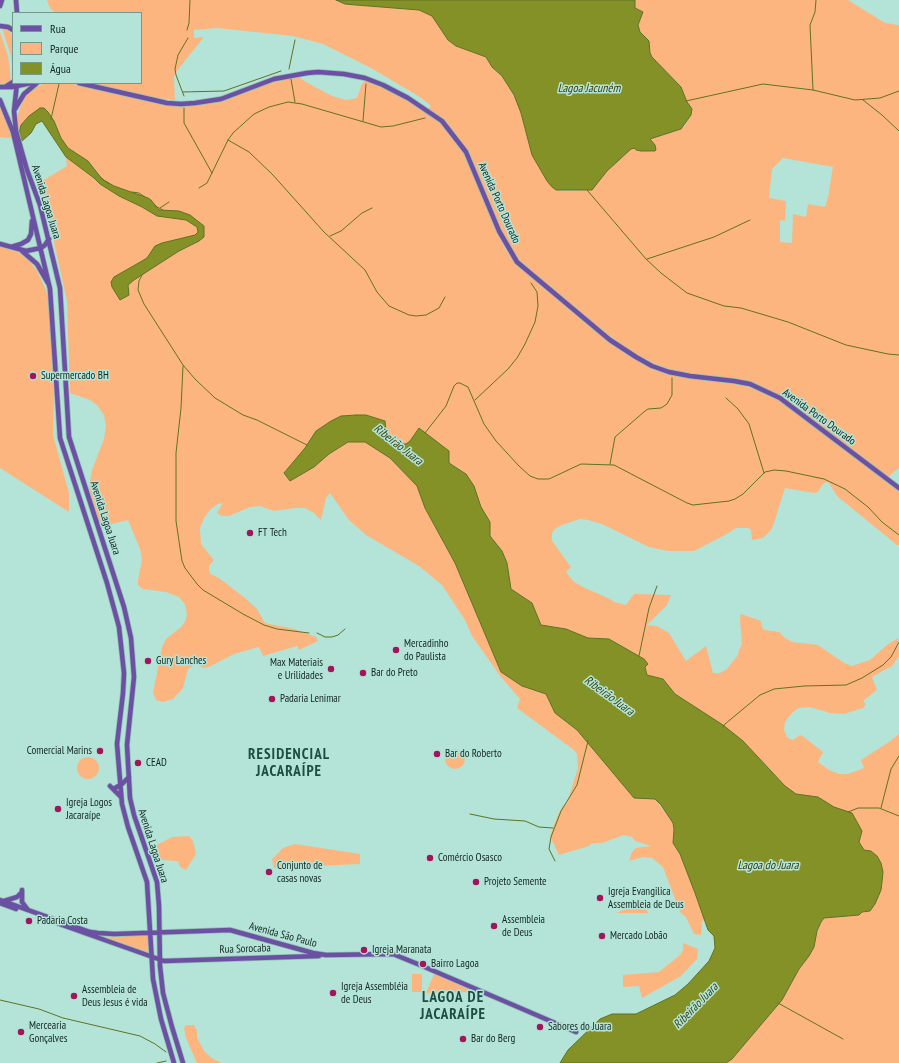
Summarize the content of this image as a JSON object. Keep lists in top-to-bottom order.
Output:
{
  "streets": {
    "main road": [
      "Avenida Lagoa Juara",
      "Avenida Porto Dourado",
      "Avenida São Paulo",
      "Rua Sorocaba"
    ]
  },
  "crossings": [
    ["Avenida Lagoa Juara", "Avenida São Paulo"],
    ["Avenida Lagoa Juara", "Rua Sorocaba"],
    ["Avenida São Paulo", "Rua Sorocaba"]
  ],
  "districts": ["RESIDENCIAL JACARAÍPE", "LAGOA DE JACARAÍPE"],
  "water": ["Lagoa Jacuném", "Ribeirão Juara", "Lagoa do Juara"],
  "places": [
    "Supermercado BH",
    "FT Tech",
    "Mercadinho do Paulista",
    "Gury Lanches",
    "Max Materiais e Urilidades",
    "Bar do Preto",
    "Padaria Lenimar",
    "Comercial Marins",
    "Bar do Roberto",
    "CEAD",
    "Igreja Logos Jacaraípe",
    "Comércio Osasco",
    "Conjunto de casas novas",
    "Projeto Semente",
    "Igreja Evangilica Assembleia de Deus",
    "Padaria Costa",
    "Assembleia de Deus",
    "Mercado Lobão",
    "Igreja Maranata",
    "Bairro Lagoa",
    "Igreja Assembléia de Deus",
    "Assembleia de Deus Jesus é vida",
    "Sabores do Juara",
    "Mercearia Gonçalves",
    "Bar do Berg"
  ],
  "legend": ["Rua", "Parque", "Água"]
}
